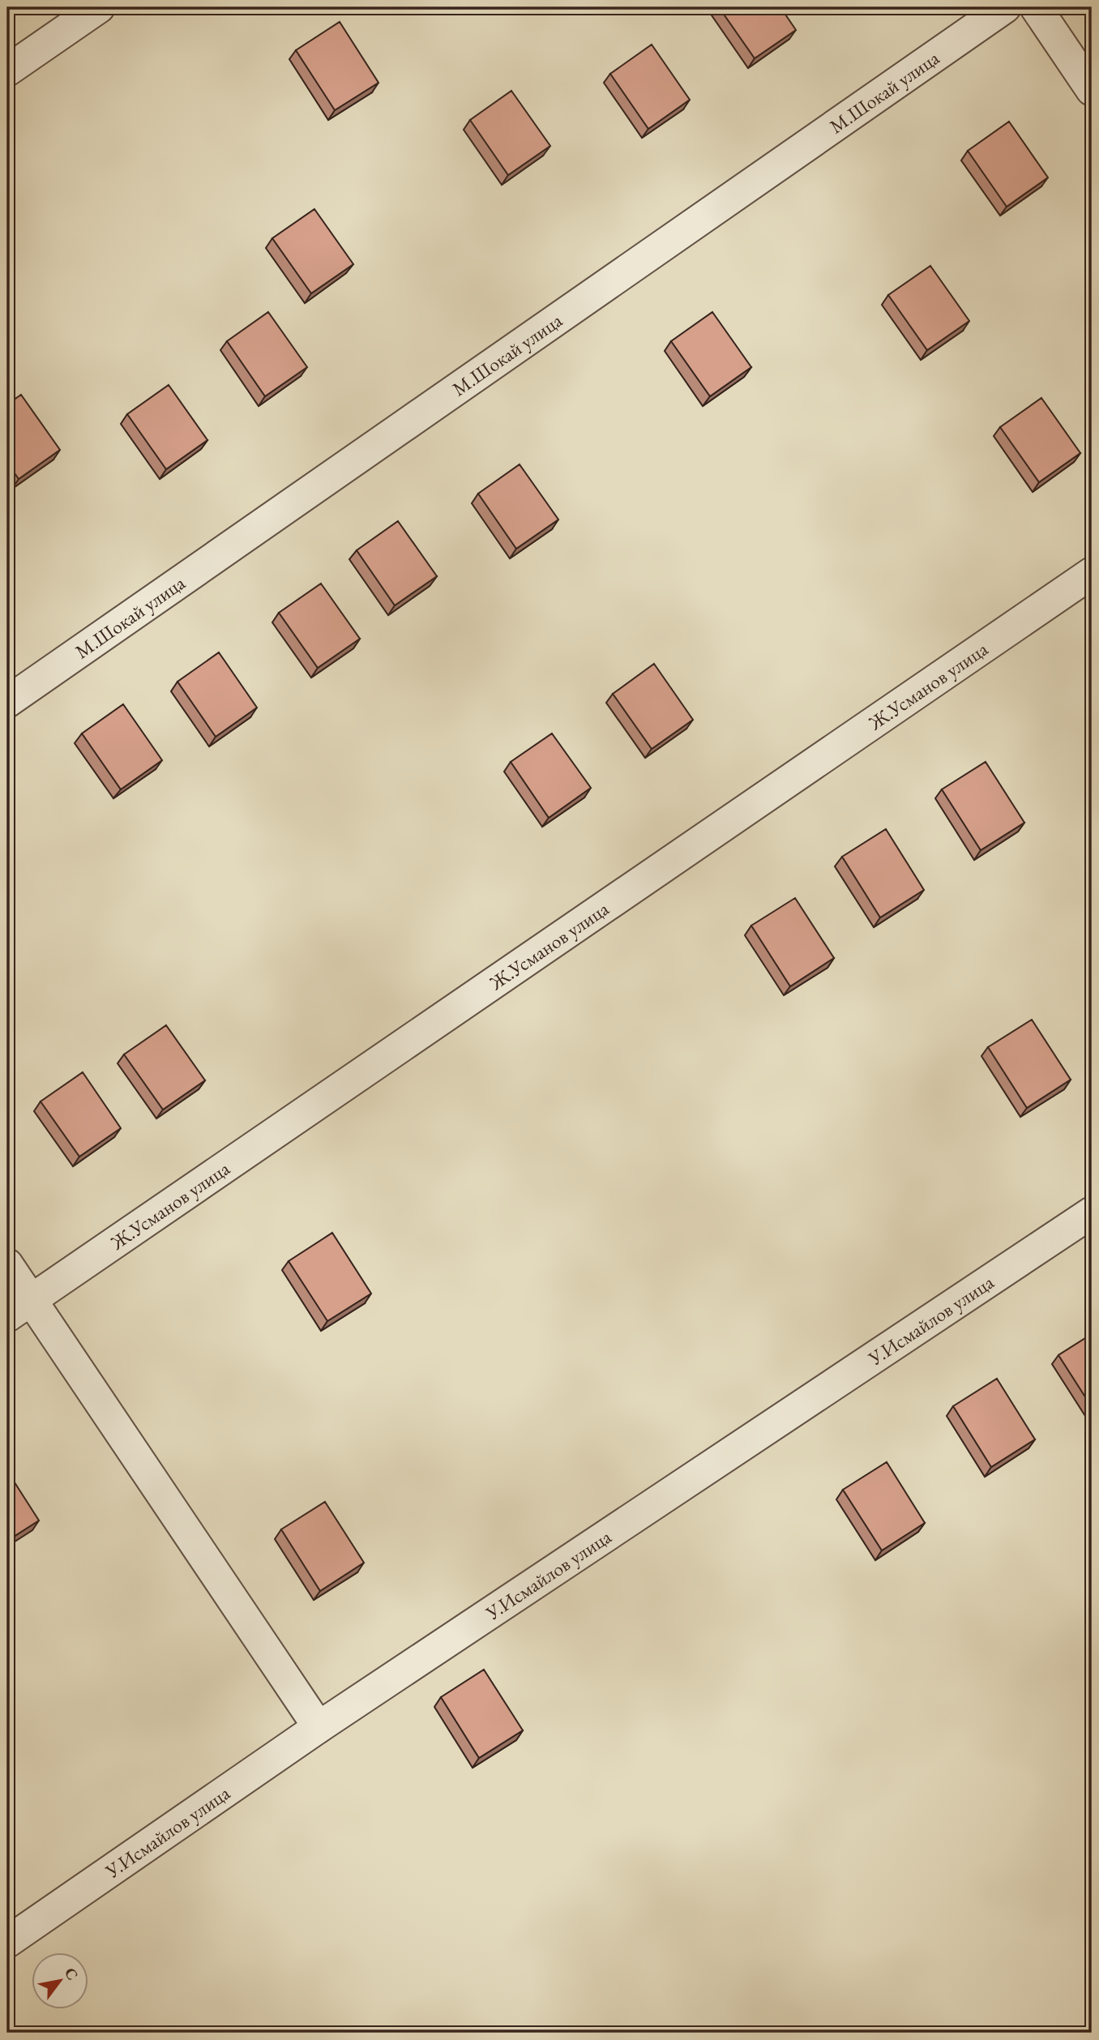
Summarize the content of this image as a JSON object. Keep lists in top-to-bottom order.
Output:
{
  "streets": {
    "street": ["М.Шокай улица", "Ж.Усманов улица", "У.Исмайлов улица"]
  },
  "north": "top right"
}
